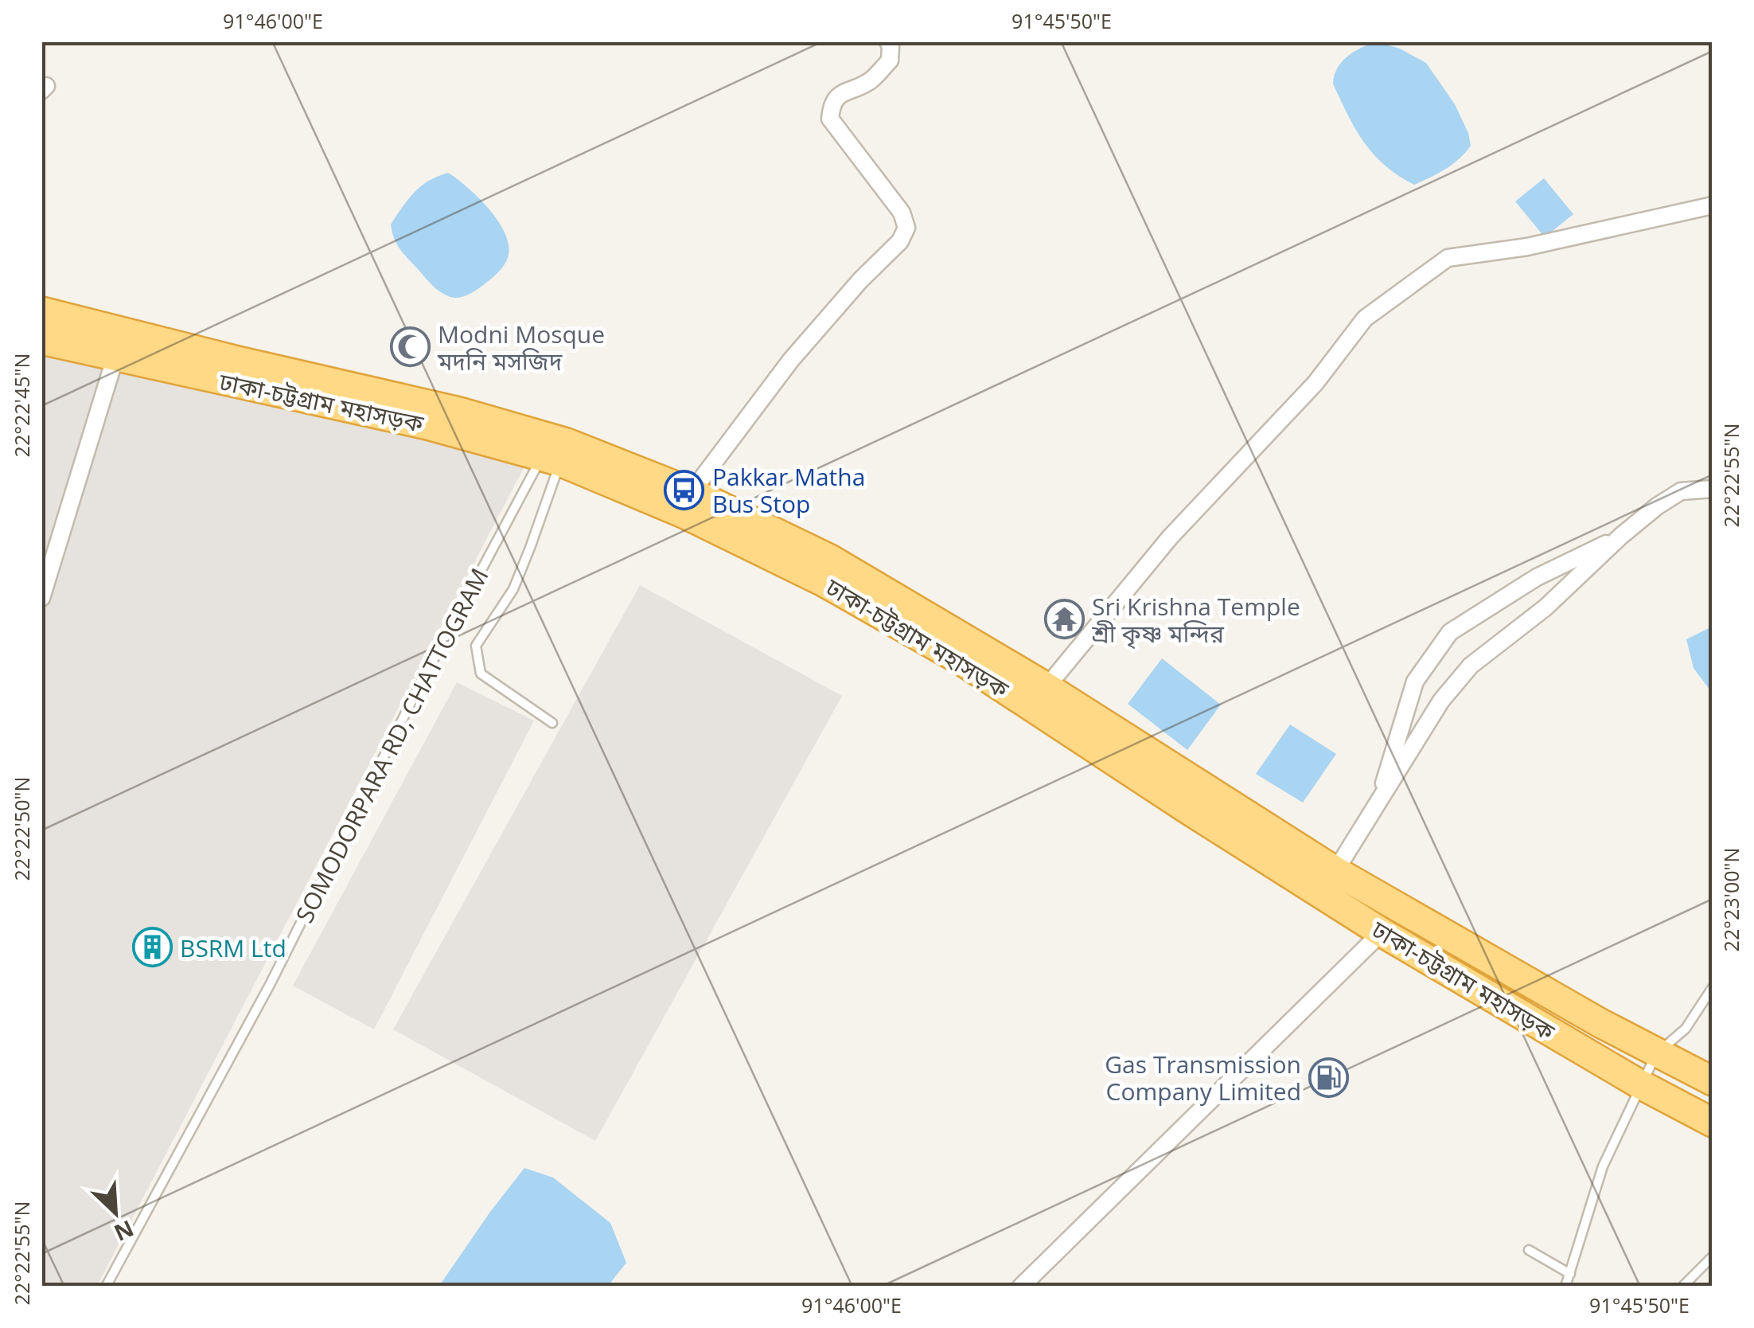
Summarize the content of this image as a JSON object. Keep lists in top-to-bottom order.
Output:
{
  "streets": {
    "highway": ["ঢাকা-চট্টগ্রাম মহাসড়ক"],
    "lane": ["SOMODORPARA RD, CHATTOGRAM"]
  },
  "crossings": [
    ["ঢাকা-চট্টগ্রাম মহাসড়ক", "SOMODORPARA RD, CHATTOGRAM"]
  ],
  "places": {
    "mosque": ["Modni Mosque মদনি মসজিদ"],
    "bus stop": ["Pakkar Matha Bus Stop"],
    "temple": ["Sri Krishna Temple শ্রী কৃষ্ণ মন্দির"],
    "building": ["BSRM Ltd"],
    "fuel station": ["Gas Transmission Company Limited"]
  },
  "north": "bottom right",
  "coordinates": [
    "91°46'00\"E",
    "91°45'50\"E",
    "22°22'45\"N",
    "22°22'55\"N",
    "22°22'50\"N",
    "22°23'00\"N"
  ]
}
